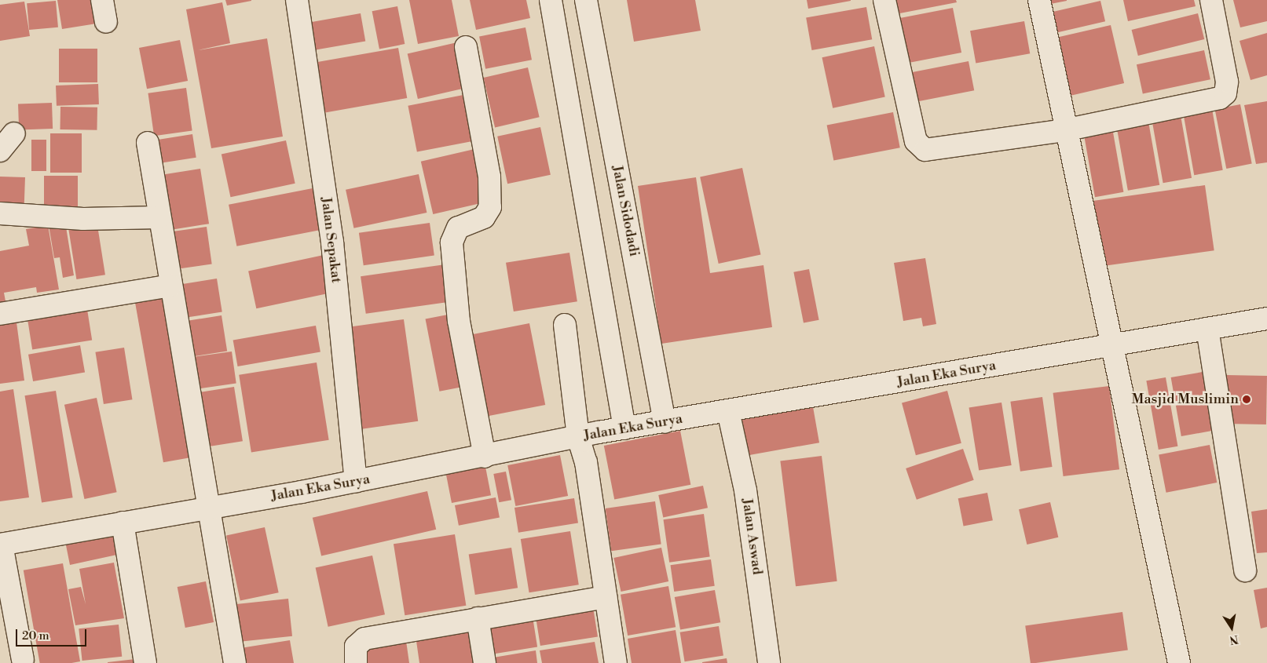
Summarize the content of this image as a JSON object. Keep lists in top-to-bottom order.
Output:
{
  "streets": {
    "street": [
      "Jalan Sidodadi",
      "Jalan Sepakat",
      "Jalan Eka Surya",
      "Jalan Aswad"
    ]
  },
  "crossings": [
    ["Jalan Sidodadi", "Jalan Eka Surya"],
    ["Jalan Sepakat", "Jalan Eka Surya"],
    ["Jalan Eka Surya", "Jalan Aswad"]
  ],
  "places": ["Masjid Muslimin"],
  "scale_bar": "20 m",
  "north": "bottom"
}
